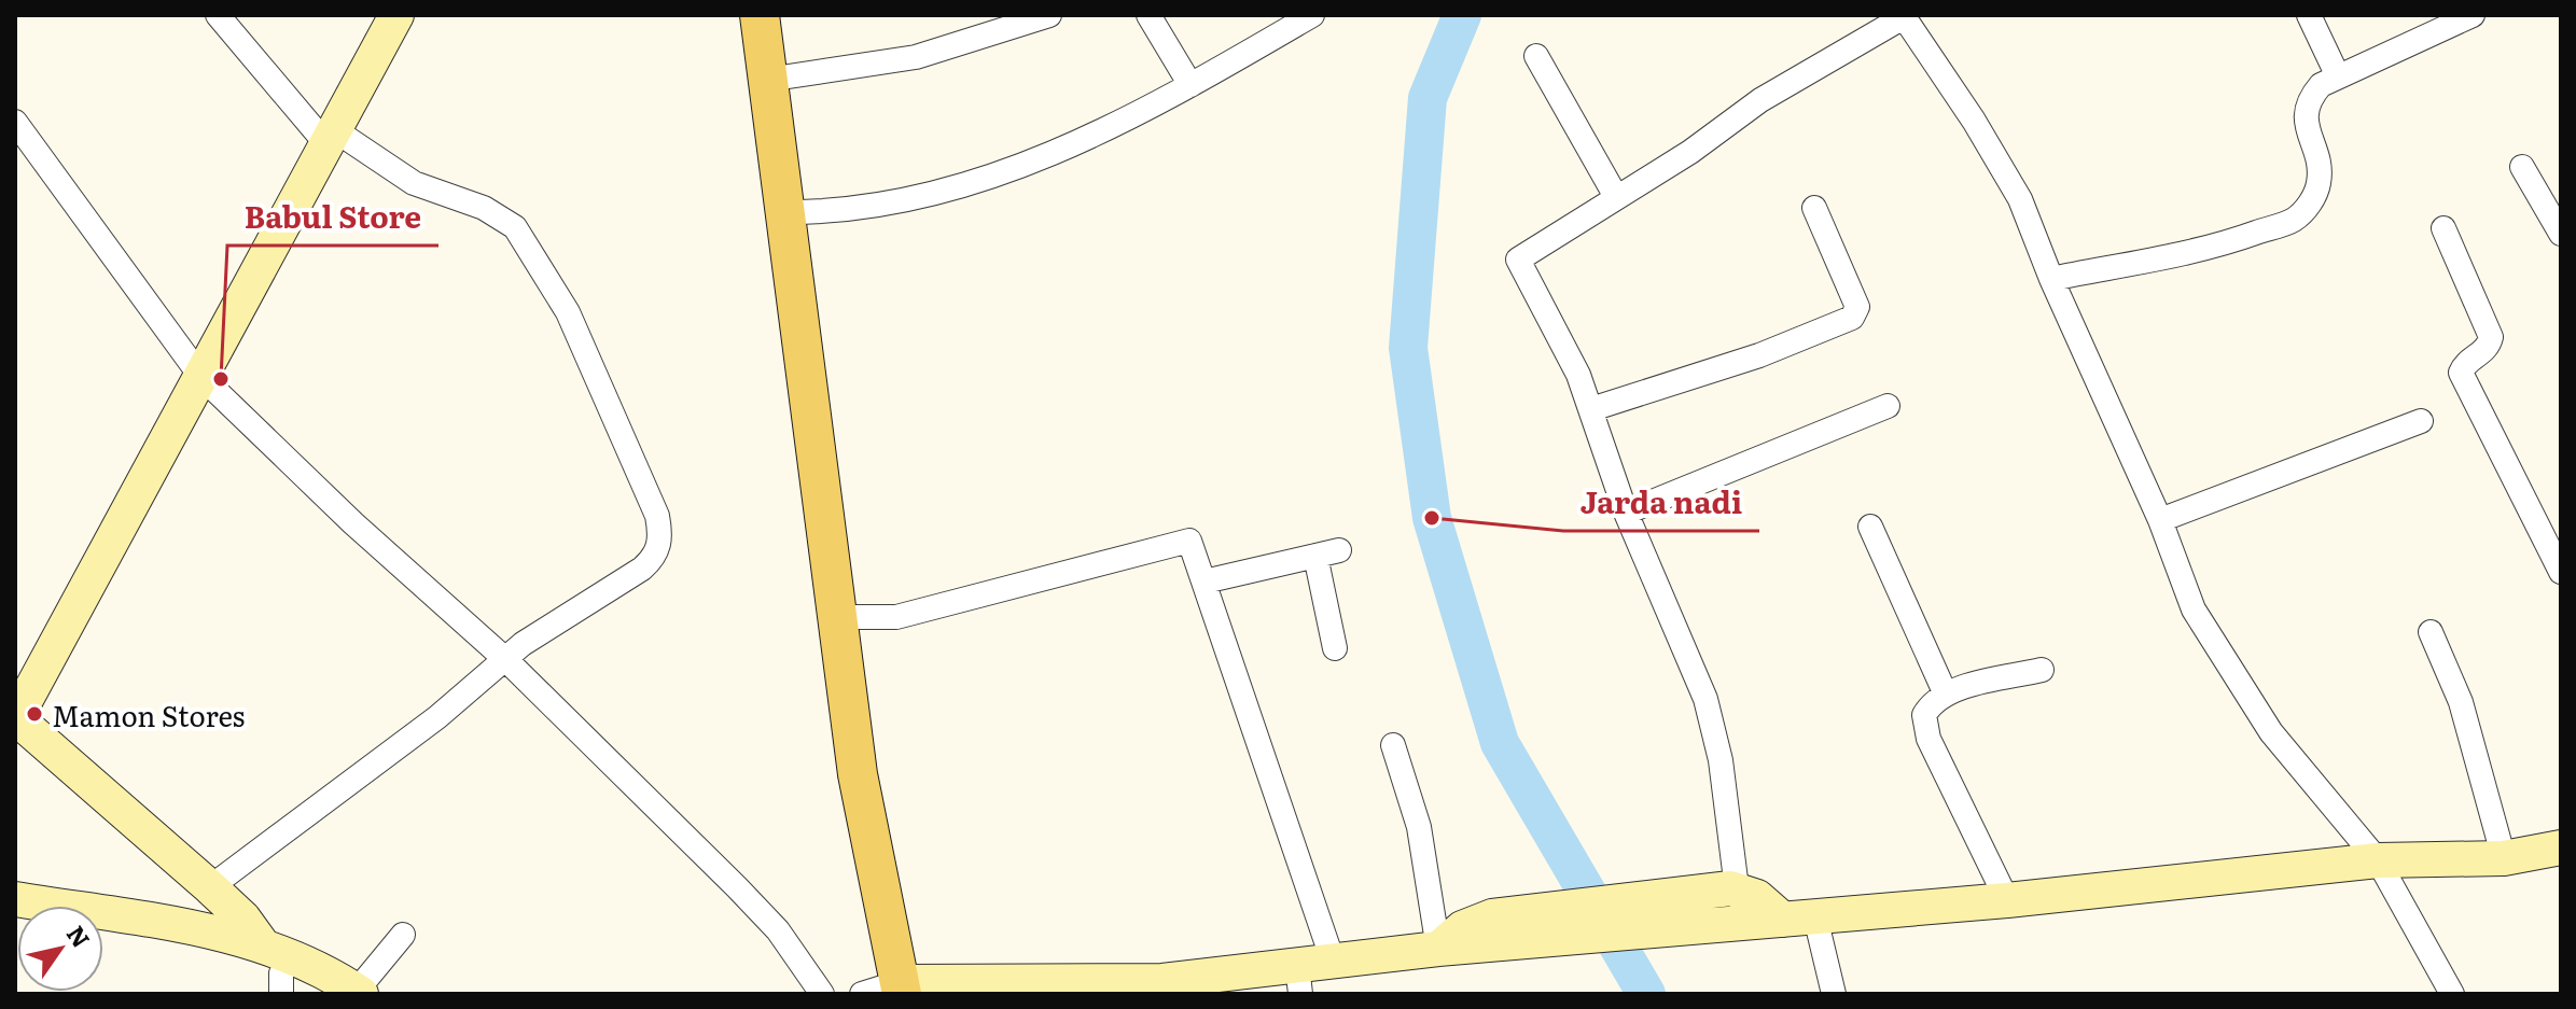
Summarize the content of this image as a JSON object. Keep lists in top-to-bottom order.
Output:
{
  "places": ["Babul Store", "Jarda nadi", "Mamon Stores"],
  "north": "top right"
}
